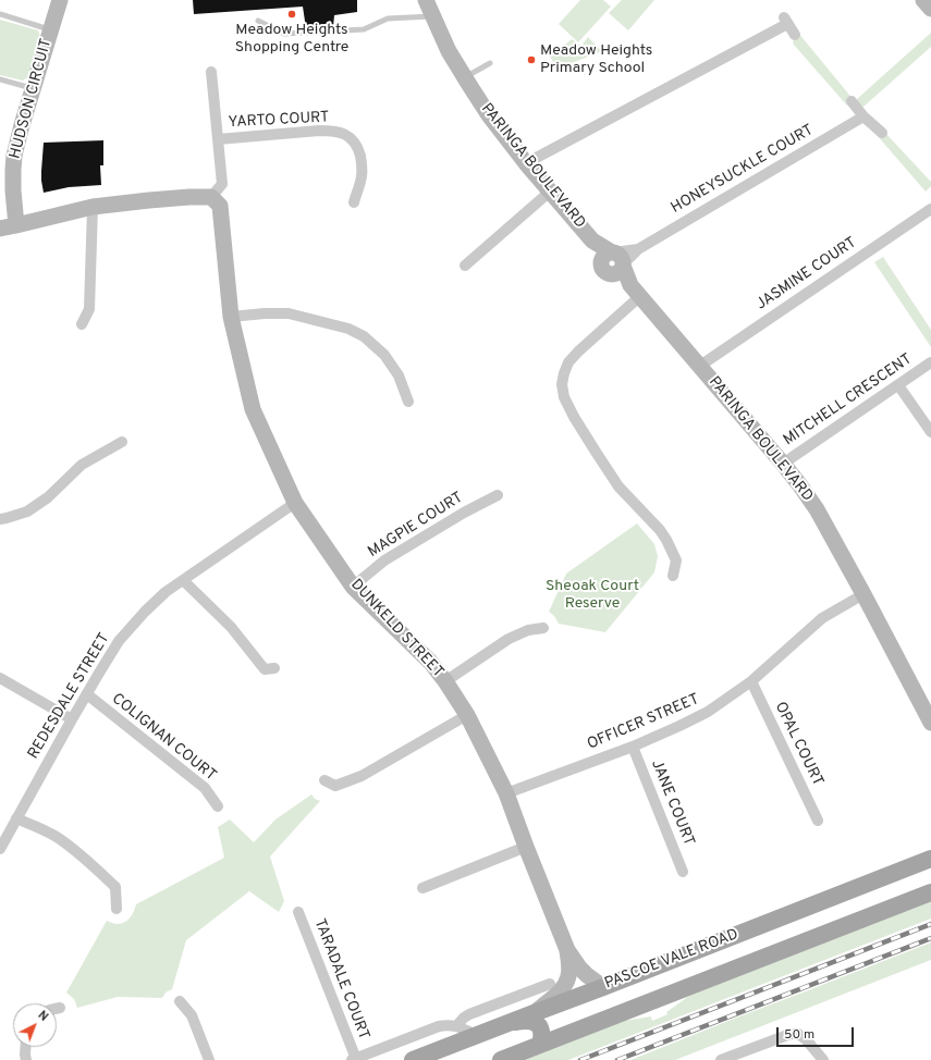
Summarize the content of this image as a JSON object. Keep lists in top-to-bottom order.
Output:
{
  "streets": {
    "main road": ["PASCOE VALE ROAD"],
    "street": [
      "HUDSON CIRCUIT",
      "YARTO COURT",
      "PARINGA BOULEVARD",
      "HONEYSUCKLE COURT",
      "JASMINE COURT",
      "MITCHELL CRESCENT",
      "MAGPIE COURT",
      "DUNKELD STREET",
      "REDESDALE STREET",
      "OFFICER STREET",
      "COLIGNAN COURT",
      "OPAL COURT",
      "JANE COURT",
      "TARADALE COURT"
    ]
  },
  "crossings": [
    ["PARINGA BOULEVARD", "HONEYSUCKLE COURT"],
    ["PARINGA BOULEVARD", "JASMINE COURT"],
    ["PARINGA BOULEVARD", "MITCHELL CRESCENT"],
    ["PARINGA BOULEVARD", "OFFICER STREET"],
    ["MAGPIE COURT", "DUNKELD STREET"],
    ["DUNKELD STREET", "REDESDALE STREET"],
    ["DUNKELD STREET", "OFFICER STREET"],
    ["DUNKELD STREET", "PASCOE VALE ROAD"],
    ["REDESDALE STREET", "COLIGNAN COURT"],
    ["OFFICER STREET", "OPAL COURT"],
    ["OFFICER STREET", "JANE COURT"]
  ],
  "parks": ["Sheoak Court Reserve"],
  "places": ["Meadow Heights Shopping Centre", "Meadow Heights Primary School"],
  "scale_bar": "50 m",
  "north": "top right"
}
